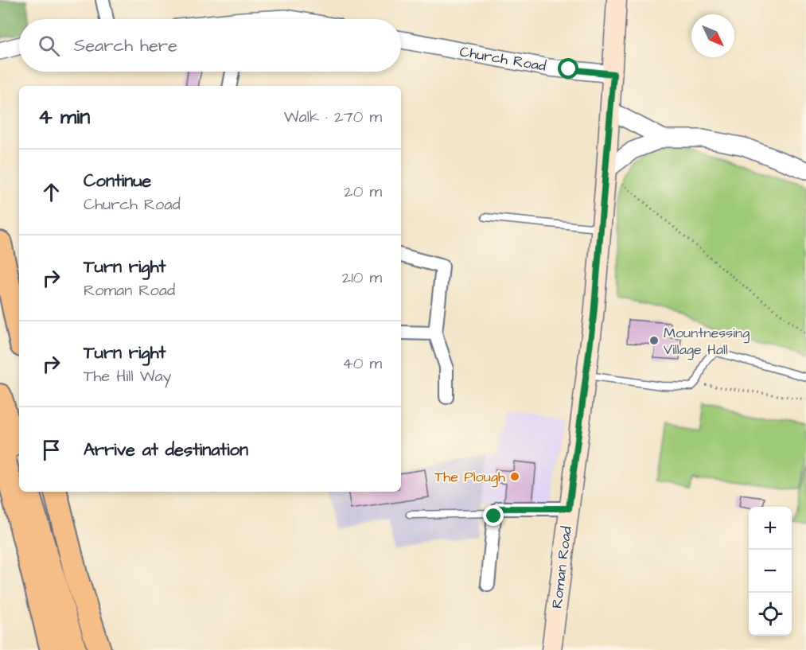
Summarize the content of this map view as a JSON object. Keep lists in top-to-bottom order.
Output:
{
  "streets": {
    "main road": ["Roman Road"],
    "street": ["Church Road"]
  },
  "crossings": [
    ["Church Road", "Roman Road"]
  ],
  "places": ["Mountnessing Village Hall", "The Plough"],
  "north": "bottom right",
  "page": {
    "search": "Search here",
    "heading": ["4 min", "Walk · 270 m"],
    "list": [
      ["Continue", "Church Road", "20 m"],
      ["Turn right", "Roman Road", "210 m"],
      ["Turn right", "The Hill Way", "40 m"],
      "Arrive at destination"
    ],
    "map_buttons": ["+", "−"]
  }
}
